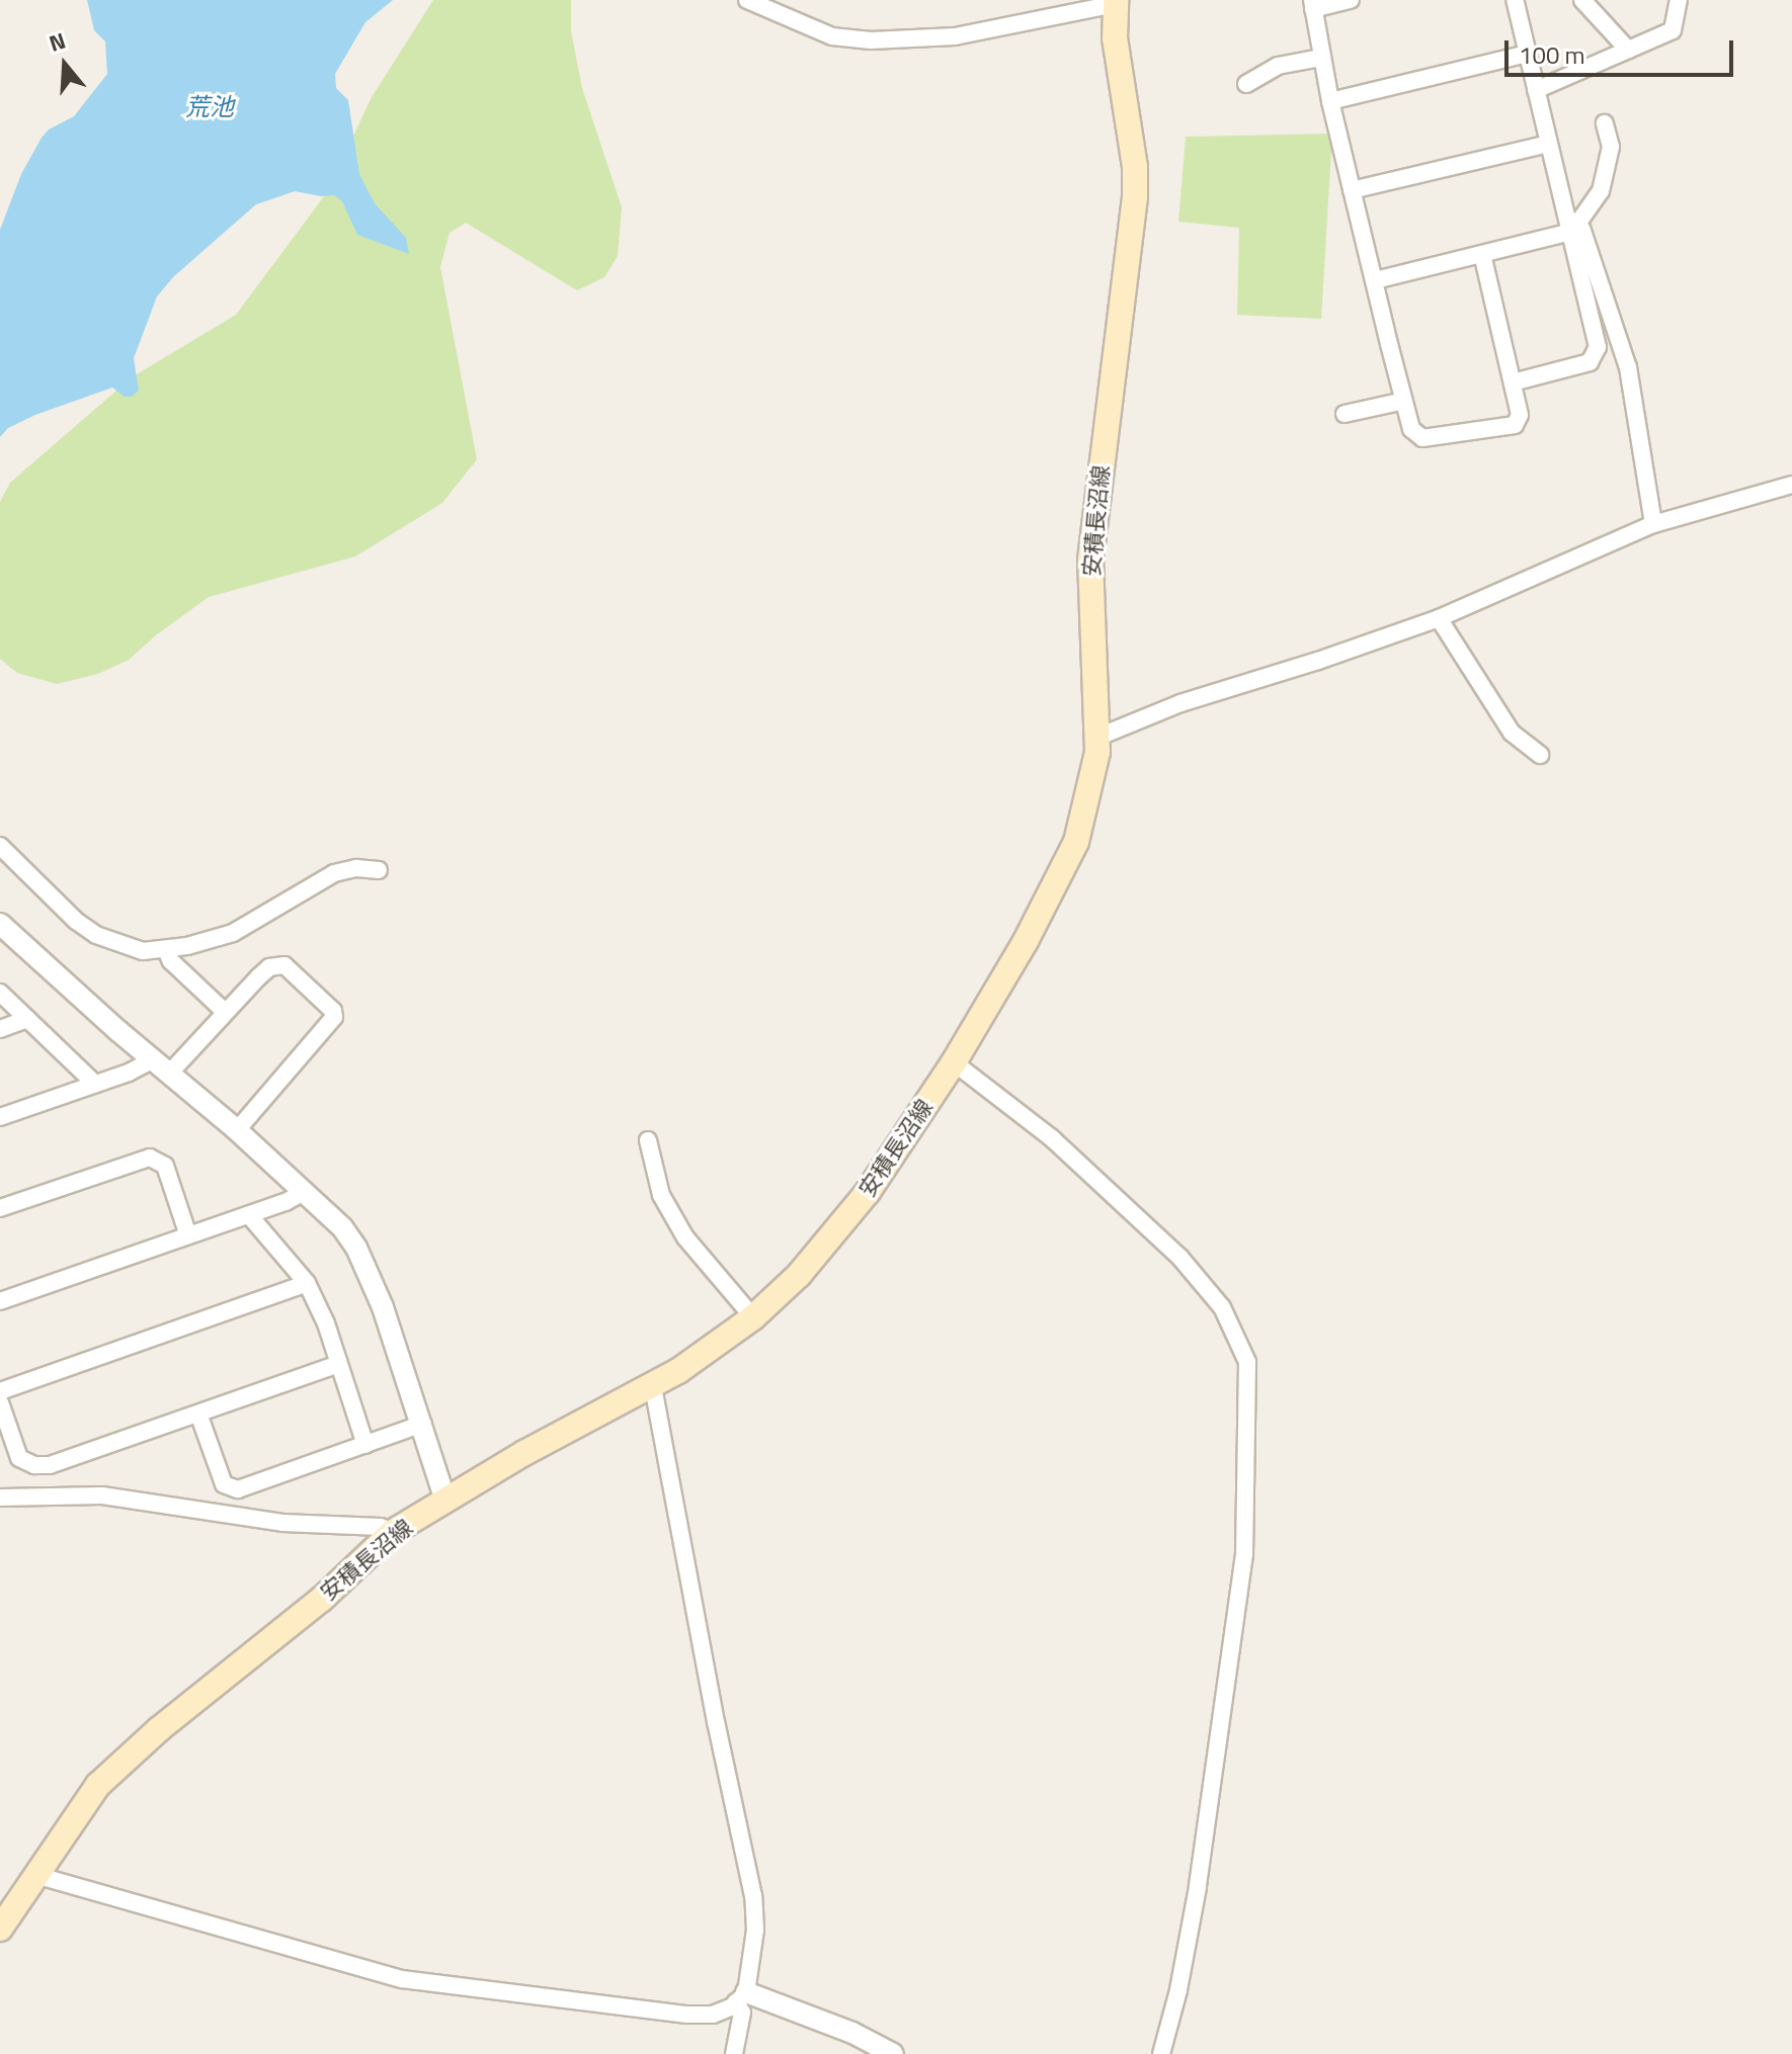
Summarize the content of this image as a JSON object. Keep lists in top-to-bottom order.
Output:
{
  "streets": {
    "main road": ["安積長沼線"]
  },
  "water": ["荒池"],
  "scale_bar": "100 m",
  "north": "top"
}
